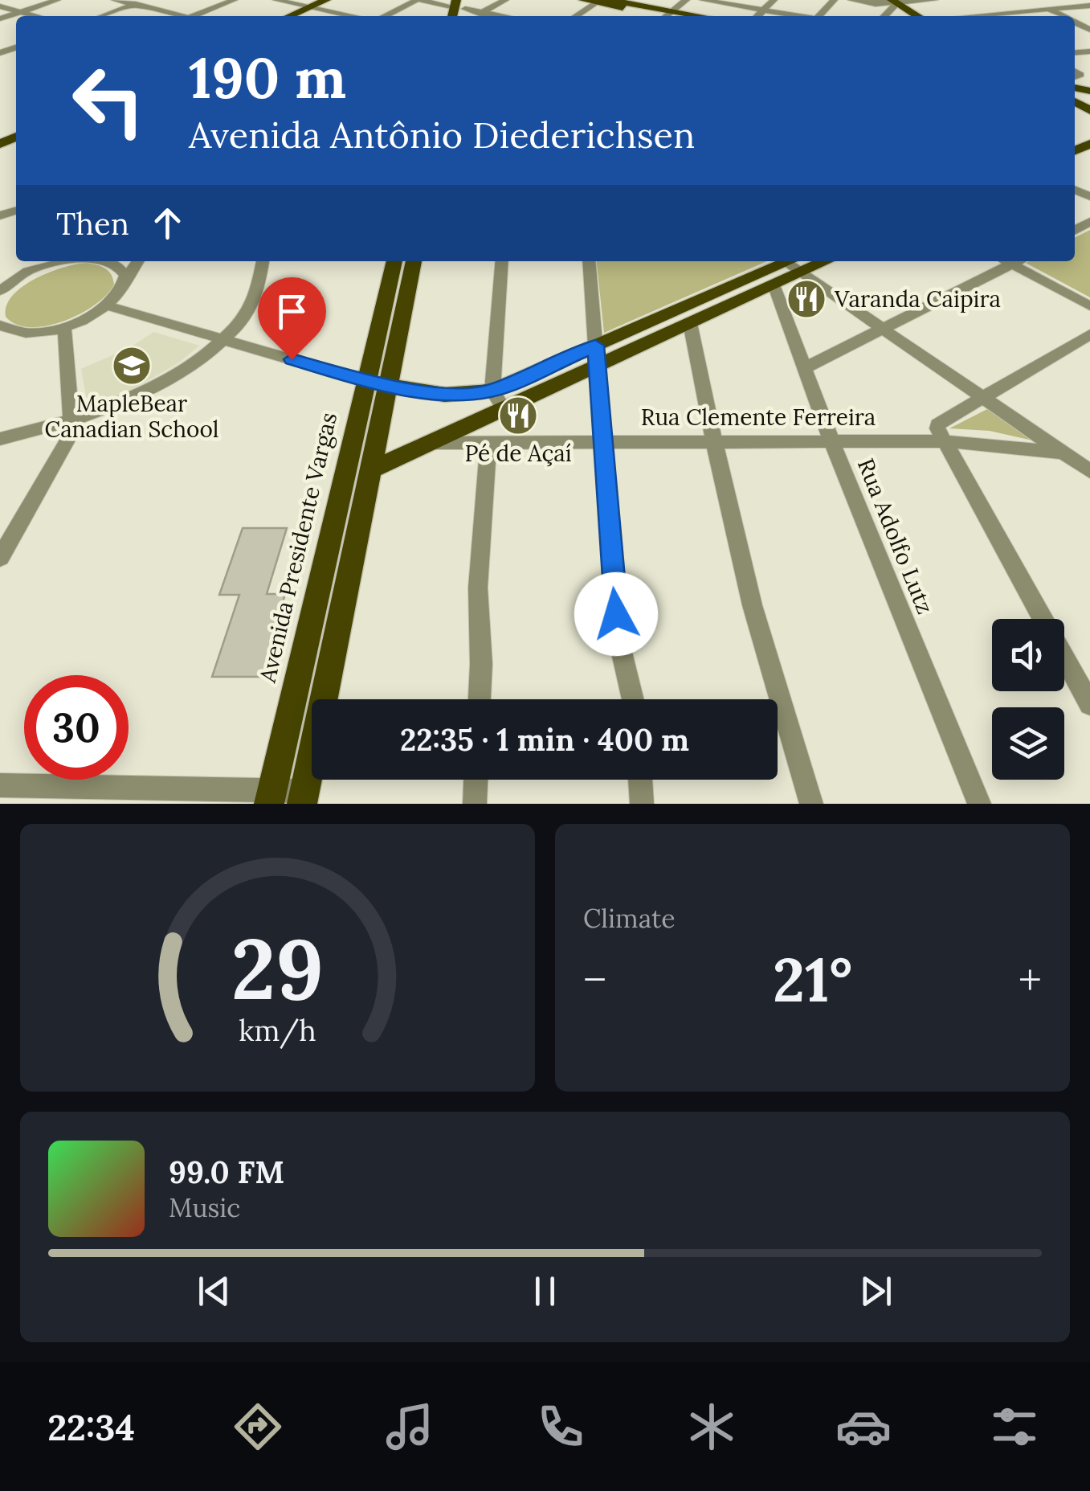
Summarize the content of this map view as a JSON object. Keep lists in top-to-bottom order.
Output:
{
  "streets": {
    "main road": ["Avenida Presidente Vargas"],
    "street": ["Rua Clemente Ferreira", "Rua Adolfo Lutz"]
  },
  "crossings": [
    ["Rua Clemente Ferreira", "Rua Adolfo Lutz"]
  ],
  "places": {
    "restaurant": ["Varanda Caipira", "Pé de Açaí"],
    "school or university": ["MapleBear Canadian School"]
  },
  "page": {
    "turn": ["190 m", "Avenida Antônio Diederichsen"],
    "then": "Then",
    "limit": "30",
    "trip": "22:35 · 1 min · 400 m",
    "tile": "Climate",
    "heat": ["−", "21°", "+"],
    "song": ["99.0 FM", "Music"],
    "tabs": "22:34",
    "gauge": ["29", "km/h"]
  }
}
